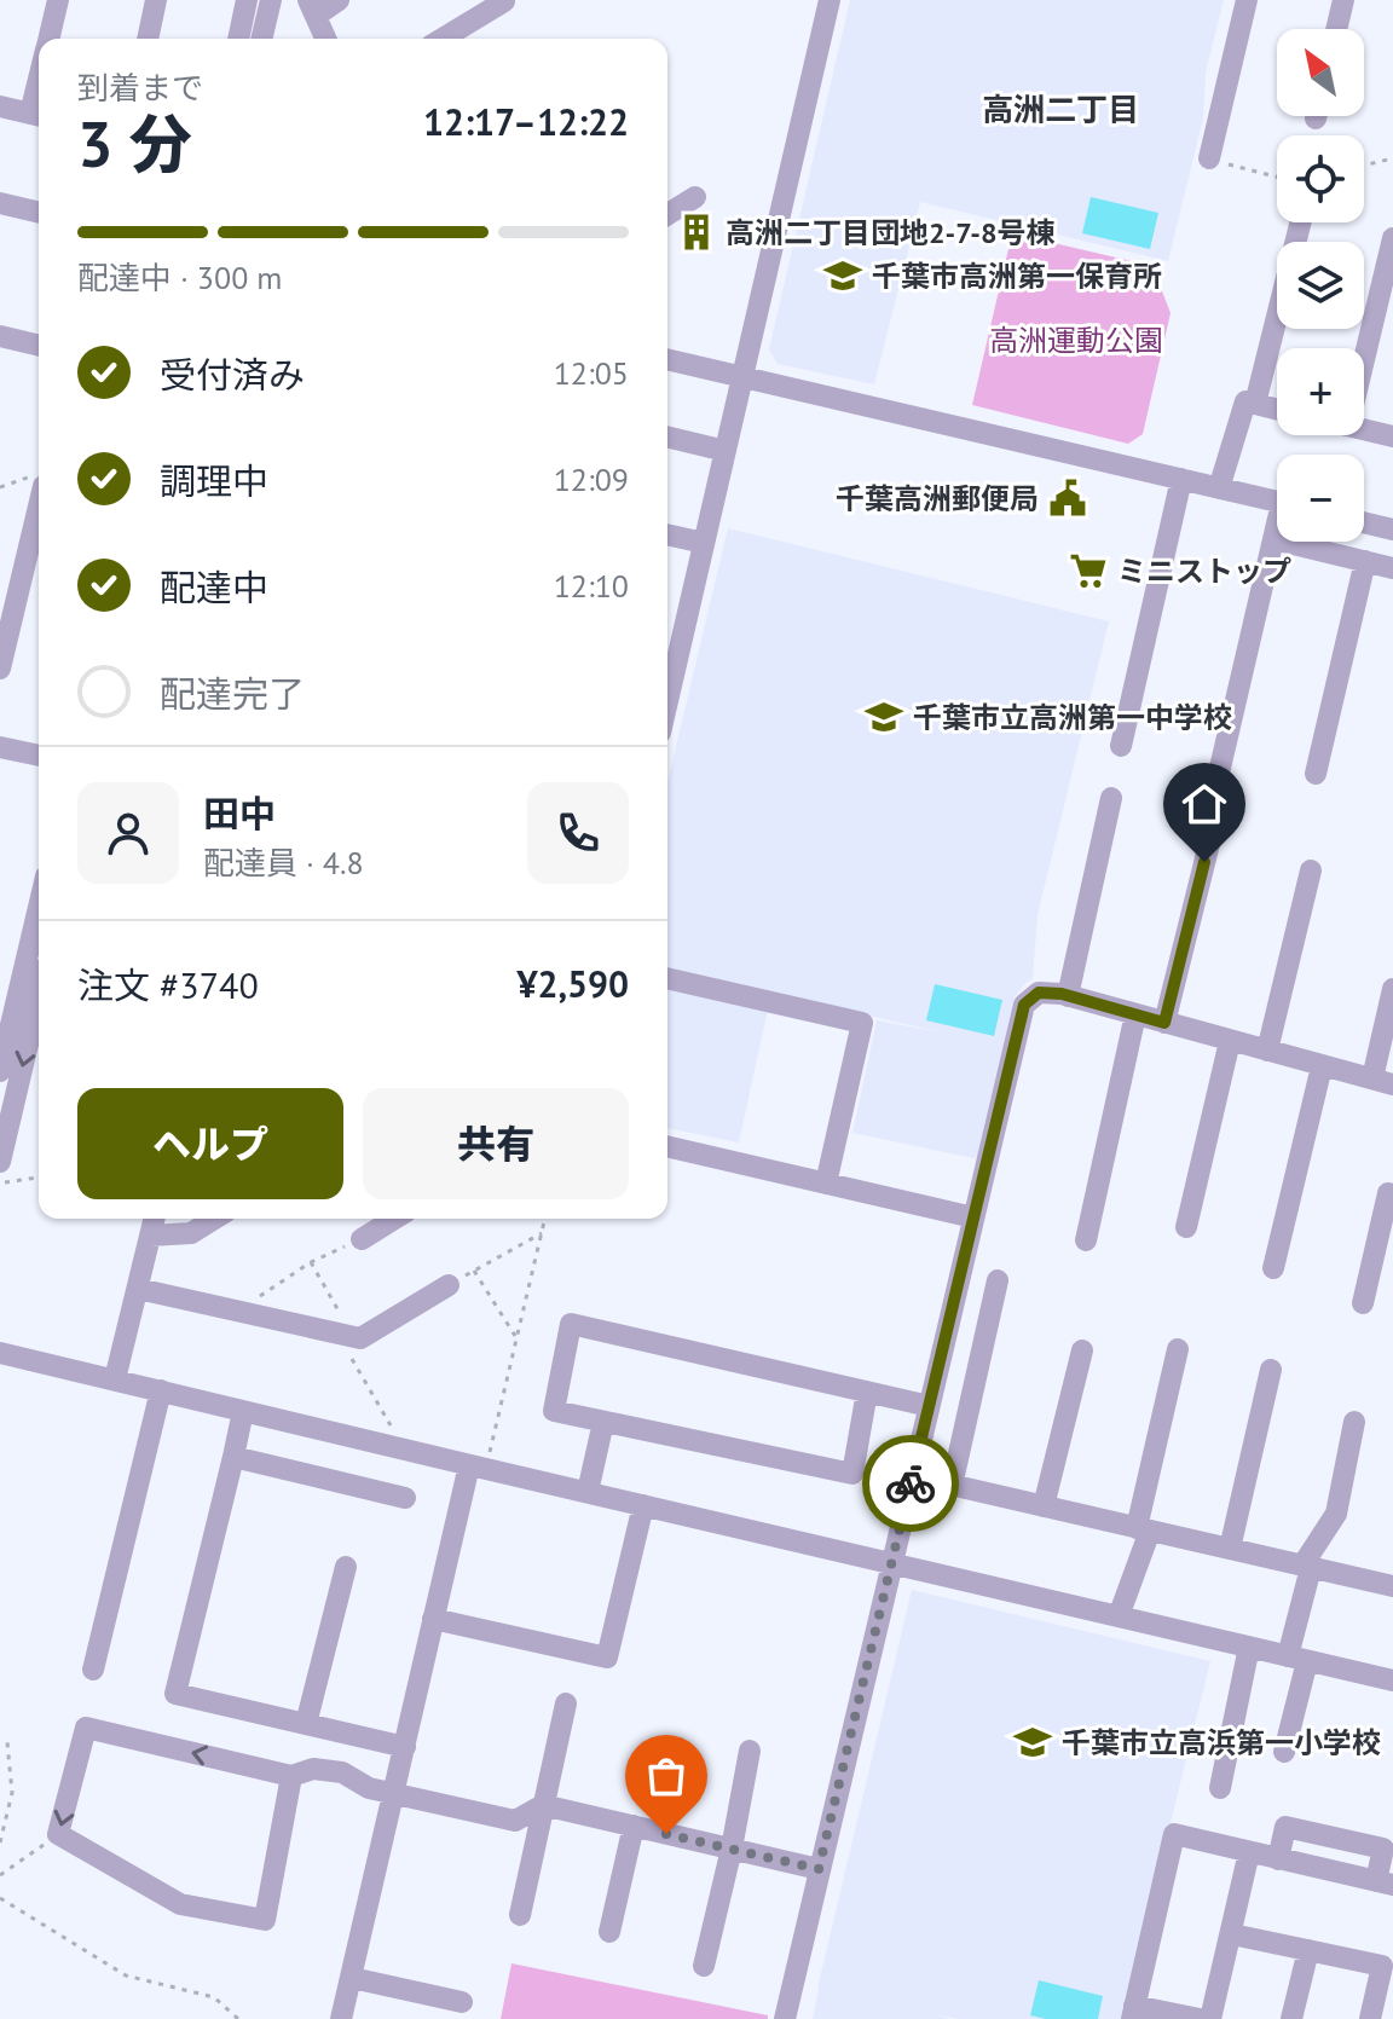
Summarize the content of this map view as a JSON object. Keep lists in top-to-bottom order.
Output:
{
  "districts": ["高洲二丁目"],
  "parks": ["高洲運動公園"],
  "places": {
    "building": ["高洲二丁目団地2-7-8号棟"],
    "school or university": ["千葉市高洲第一保育所", "千葉市立高洲第一中学校", "千葉市立高浜第一小学校"],
    "public building": ["千葉高洲郵便局"],
    "supermarket": ["ミニストップ"]
  },
  "north": "top left",
  "page": {
    "map_buttons": ["+", "−"],
    "heading": ["3 分", "到着まで", "12:17–12:22"],
    "panel": [
      "田中",
      "配達員 · 4.8",
      "注文 #3740",
      "¥2,590"
    ],
    "bar": "配達中 · 300 m",
    "list": [
      ["受付済み", "12:05"],
      ["調理中", "12:09"],
      ["配達中", "12:10"],
      "配達完了"
    ],
    "buttons": ["ヘルプ", "共有"]
  }
}
